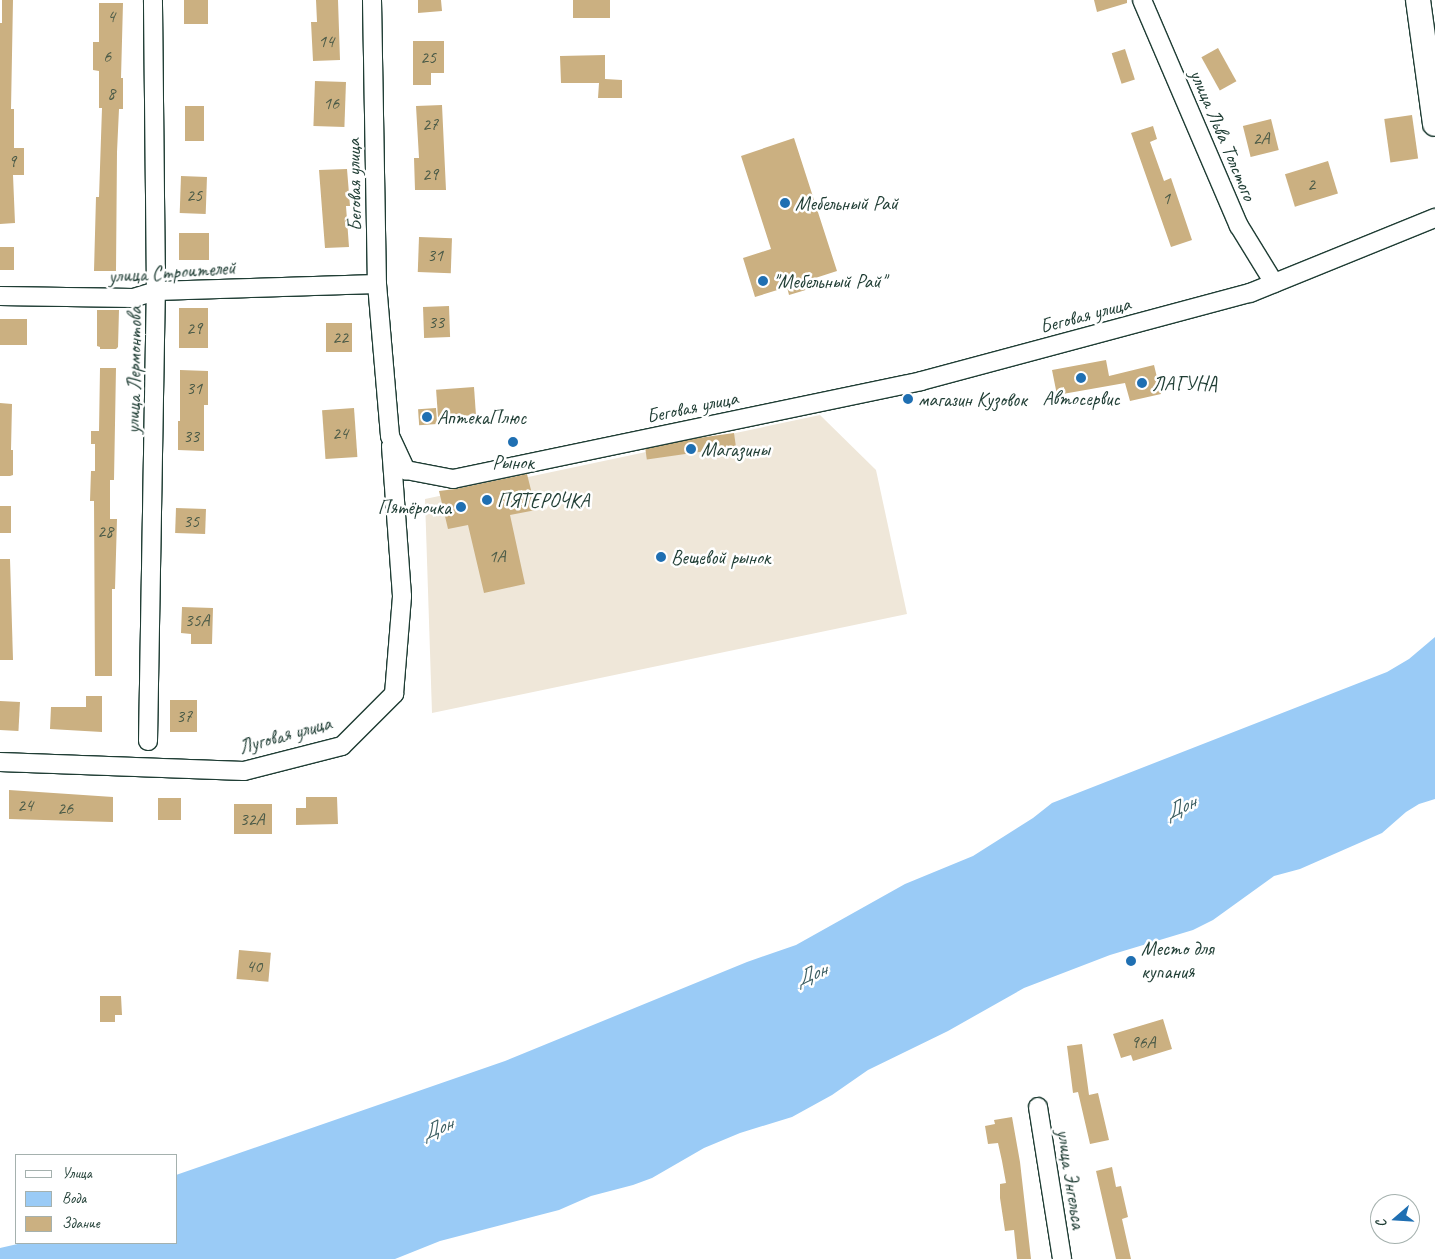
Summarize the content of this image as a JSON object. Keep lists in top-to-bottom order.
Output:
{
  "streets": {
    "street": [
      "улица Льва Толстого",
      "Беговая улица",
      "улица Строителей",
      "улица Лермонтова",
      "Луговая улица",
      "улица Энгельса"
    ]
  },
  "crossings": [
    ["улица Льва Толстого", "Беговая улица"],
    ["Беговая улица", "улица Строителей"],
    ["Беговая улица", "Луговая улица"],
    ["улица Строителей", "улица Лермонтова"]
  ],
  "water": ["Дон"],
  "places": [
    "Мебельный Рай",
    "\"Мебельный Рай\"",
    "Автосервис",
    "ЛАГУНА",
    "магазин Кузовок",
    "АптекаПлюс",
    "Рынок",
    "Магазины",
    "ПЯТЕРОЧКА",
    "Пятёрочка",
    "Вещевой рынок",
    "Место для купания"
  ],
  "house_numbers": [
    "4",
    "14",
    "6",
    "25",
    "8",
    "16",
    "27",
    "2А",
    "9",
    "29",
    "2",
    "25",
    "1",
    "31",
    "33",
    "29",
    "22",
    "31",
    "24",
    "33",
    "35",
    "28",
    "1А",
    "35А",
    "37",
    "24",
    "26",
    "32А",
    "40",
    "96А"
  ],
  "legend": ["Улица", "Вода", "Здание"],
  "north": "left"
}
